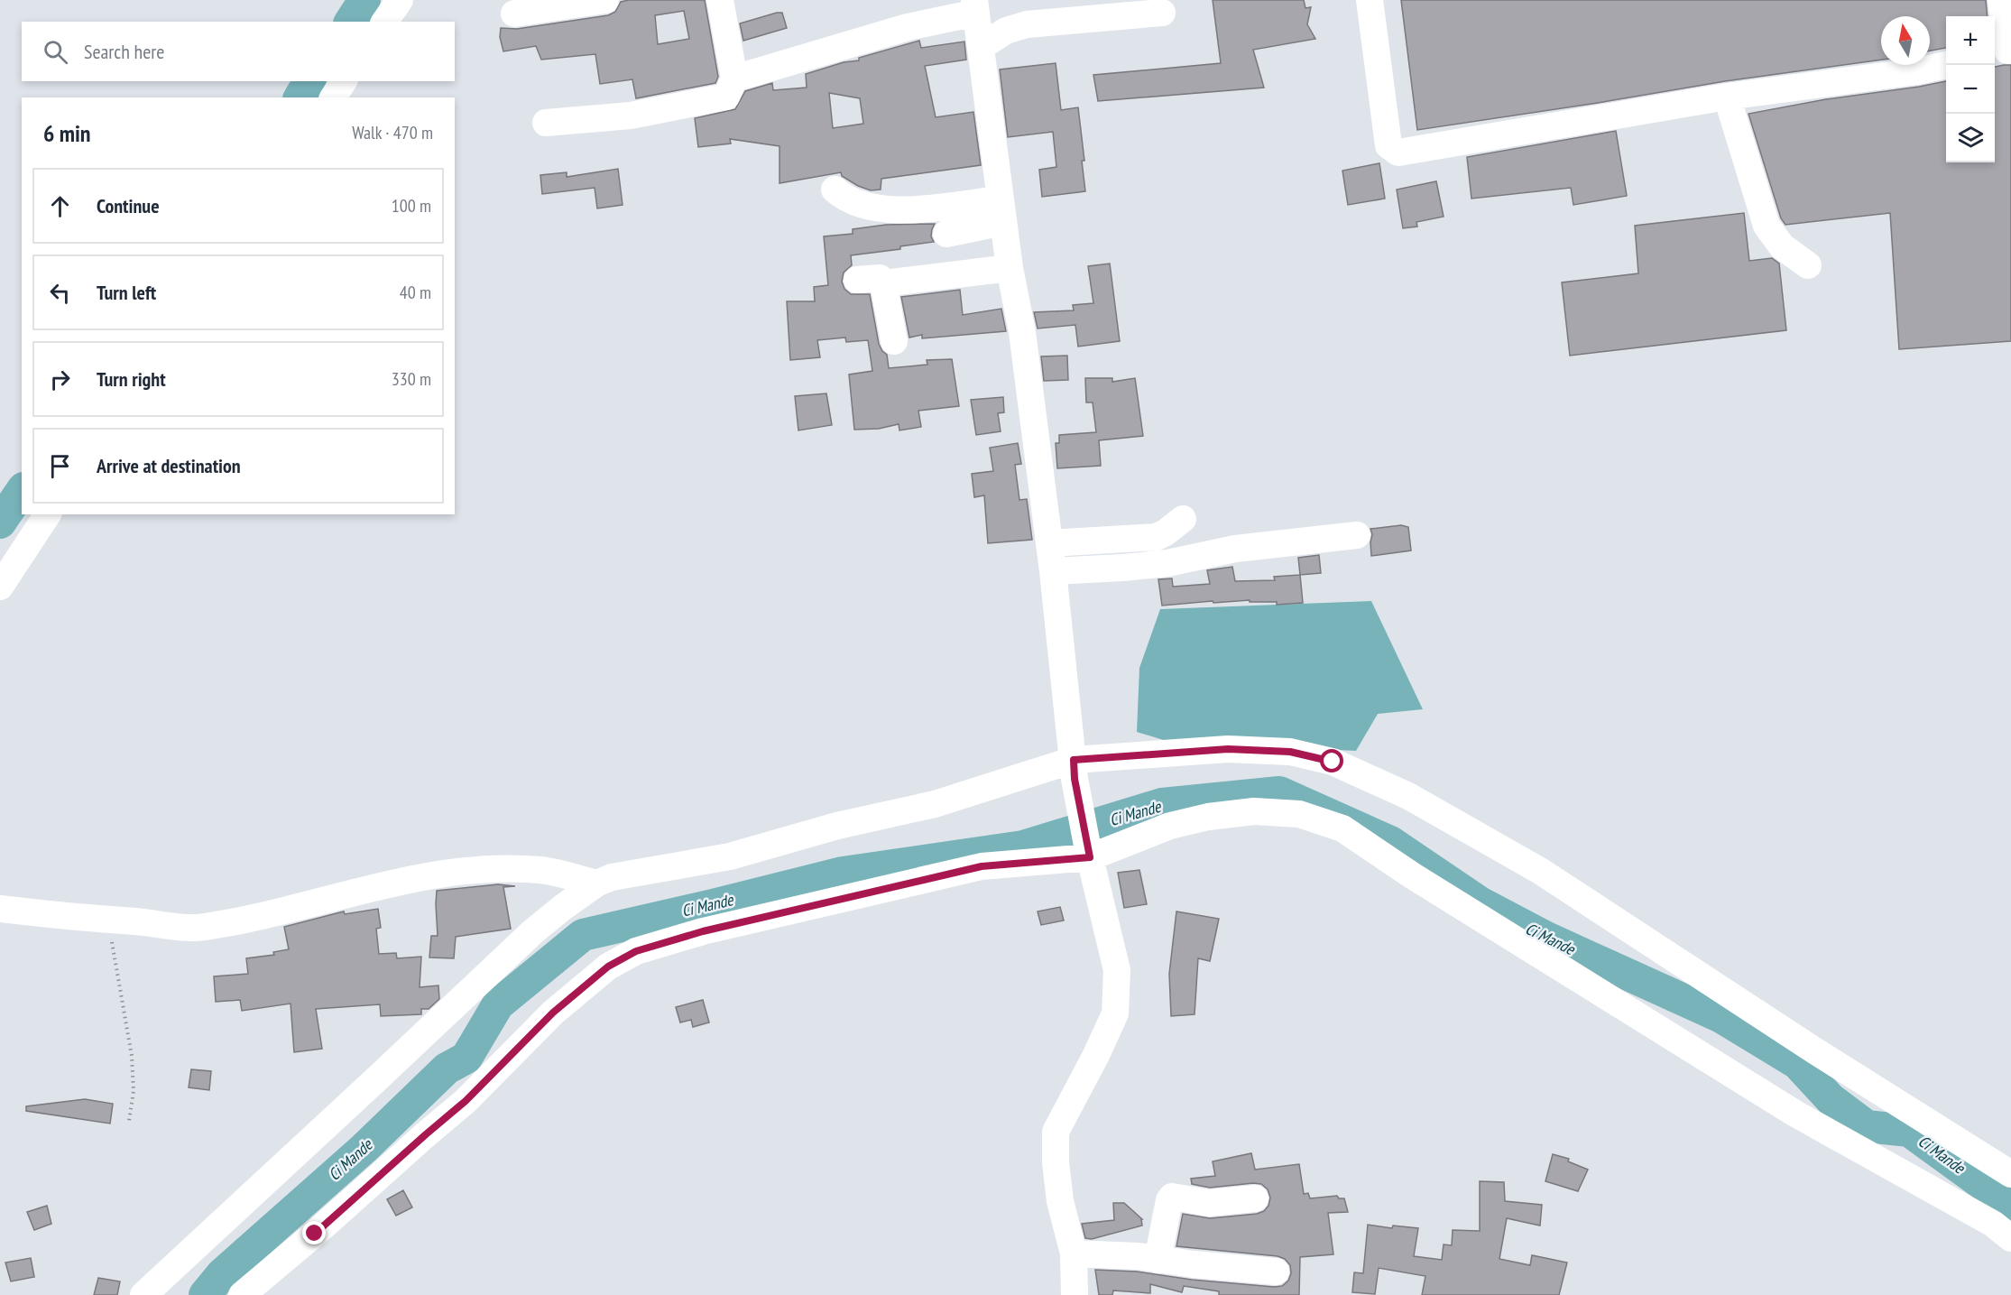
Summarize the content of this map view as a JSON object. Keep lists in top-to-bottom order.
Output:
{
  "water": ["Ci Mande"],
  "north": "top",
  "page": {
    "map_buttons": ["+", "−"],
    "search": "Search here",
    "heading": ["6 min", "Walk · 470 m"],
    "list": [
      ["Continue", "100 m"],
      ["Turn left", "40 m"],
      ["Turn right", "330 m"],
      "Arrive at destination"
    ]
  }
}
